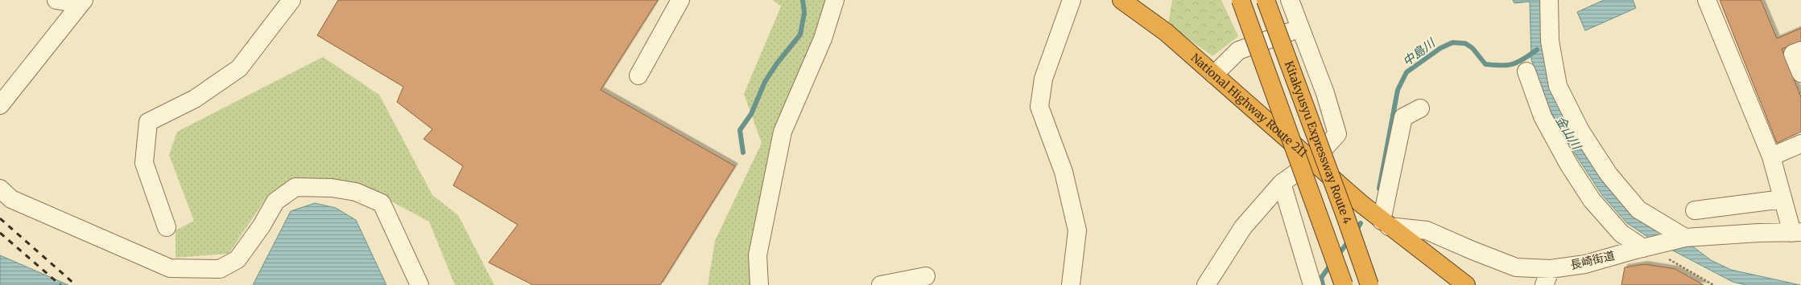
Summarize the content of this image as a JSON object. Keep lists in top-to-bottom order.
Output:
{
  "streets": {
    "highway": ["National Highway Route 211", "Kitakyusyu Expressway Route 4"],
    "street": ["長崎街道"]
  },
  "crossings": [
    ["National Highway Route 211", "長崎街道"]
  ],
  "water": ["中島川", "金山川"]
}
